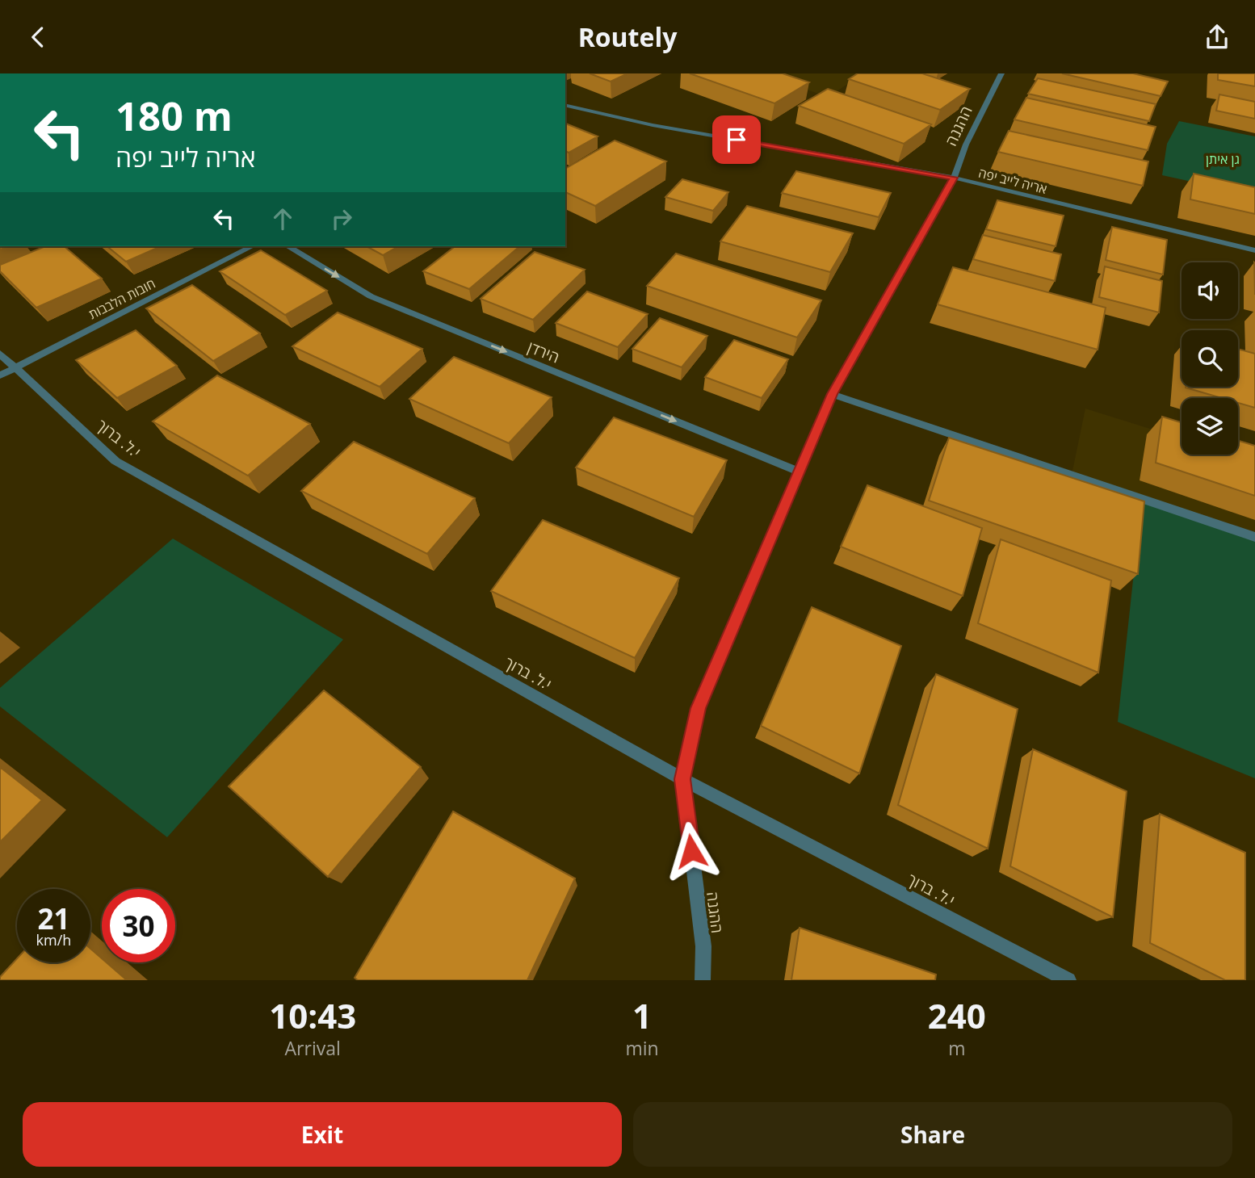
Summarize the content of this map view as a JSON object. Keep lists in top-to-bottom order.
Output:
{
  "streets": {
    "street": [
      "ההגנה",
      "אריה לייב יפה",
      "חובות הלבבות",
      "הירדן",
      "י.ל. ברוך"
    ]
  },
  "crossings": [
    ["ההגנה", "אריה לייב יפה"],
    ["ההגנה", "הירדן"],
    ["ההגנה", "י.ל. ברוך"],
    ["חובות הלבבות", "י.ל. ברוך"]
  ],
  "one_way": ["הירדן"],
  "parks": ["גן איתן"],
  "page": {
    "header": "Routely",
    "turn": ["180 m", "אריה לייב יפה"],
    "speed": "21 km/h",
    "limit": "30",
    "eta": [
      "10:43",
      "Arrival",
      "1",
      "min",
      "240",
      "m"
    ],
    "buttons": ["Exit", "Share"]
  }
}
